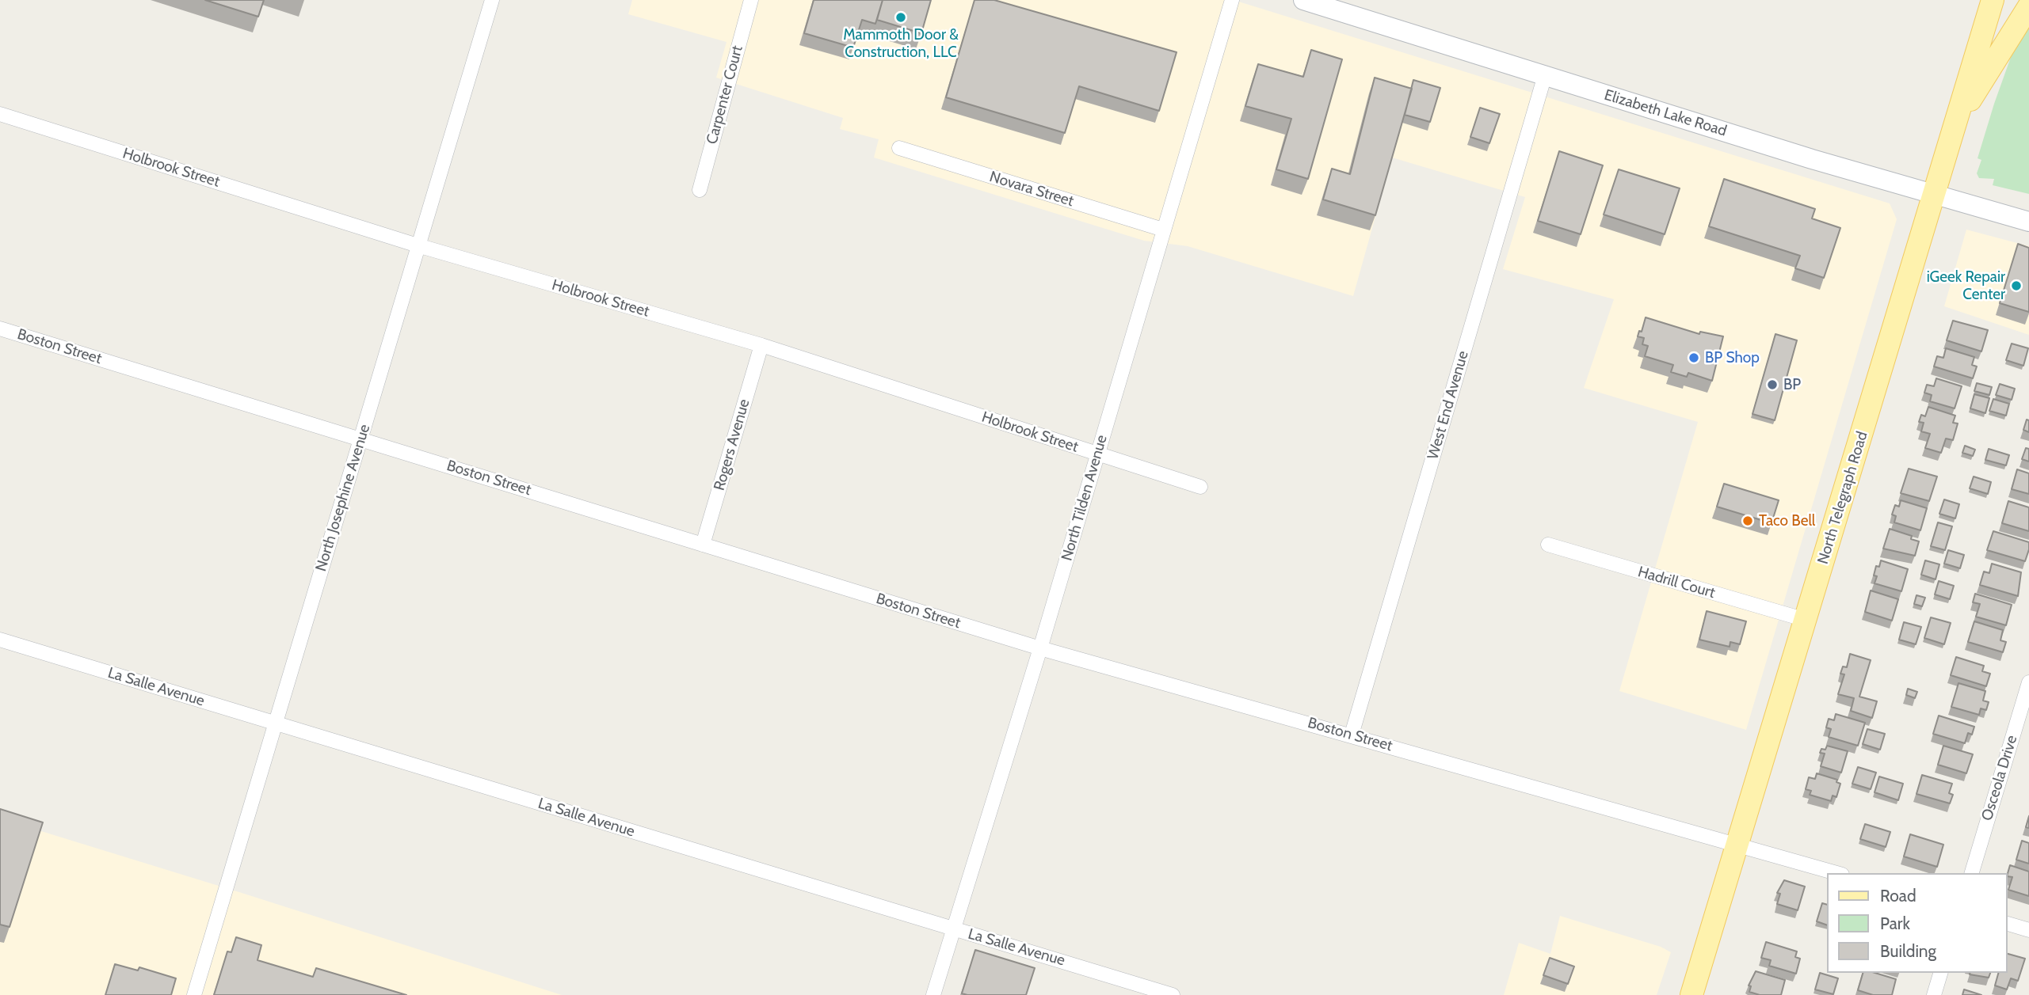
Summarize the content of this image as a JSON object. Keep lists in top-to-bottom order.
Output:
{
  "streets": {
    "main road": ["Elizabeth Lake Road", "North Telegraph Road"],
    "street": [
      "Carpenter Court",
      "Holbrook Street",
      "Novara Street",
      "Boston Street",
      "West End Avenue",
      "Rogers Avenue",
      "North Josephine Avenue",
      "North Tilden Avenue",
      "Hadrill Court",
      "La Salle Avenue",
      "Osceola Drive"
    ]
  },
  "crossings": [
    ["Elizabeth Lake Road", "West End Avenue"],
    ["Elizabeth Lake Road", "North Telegraph Road"],
    ["Holbrook Street", "Rogers Avenue"],
    ["Holbrook Street", "North Josephine Avenue"],
    ["Holbrook Street", "North Tilden Avenue"],
    ["Novara Street", "North Tilden Avenue"],
    ["Boston Street", "West End Avenue"],
    ["Boston Street", "Rogers Avenue"],
    ["Boston Street", "North Josephine Avenue"],
    ["Boston Street", "North Tilden Avenue"],
    ["Boston Street", "North Telegraph Road"],
    ["North Josephine Avenue", "La Salle Avenue"],
    ["North Tilden Avenue", "La Salle Avenue"],
    ["North Telegraph Road", "Hadrill Court"]
  ],
  "places": [
    "Mammoth Door & Construction, LLC",
    "iGeek Repair Center",
    "BP Shop",
    "BP",
    "Taco Bell"
  ],
  "legend": ["Road", "Park", "Building"]
}
